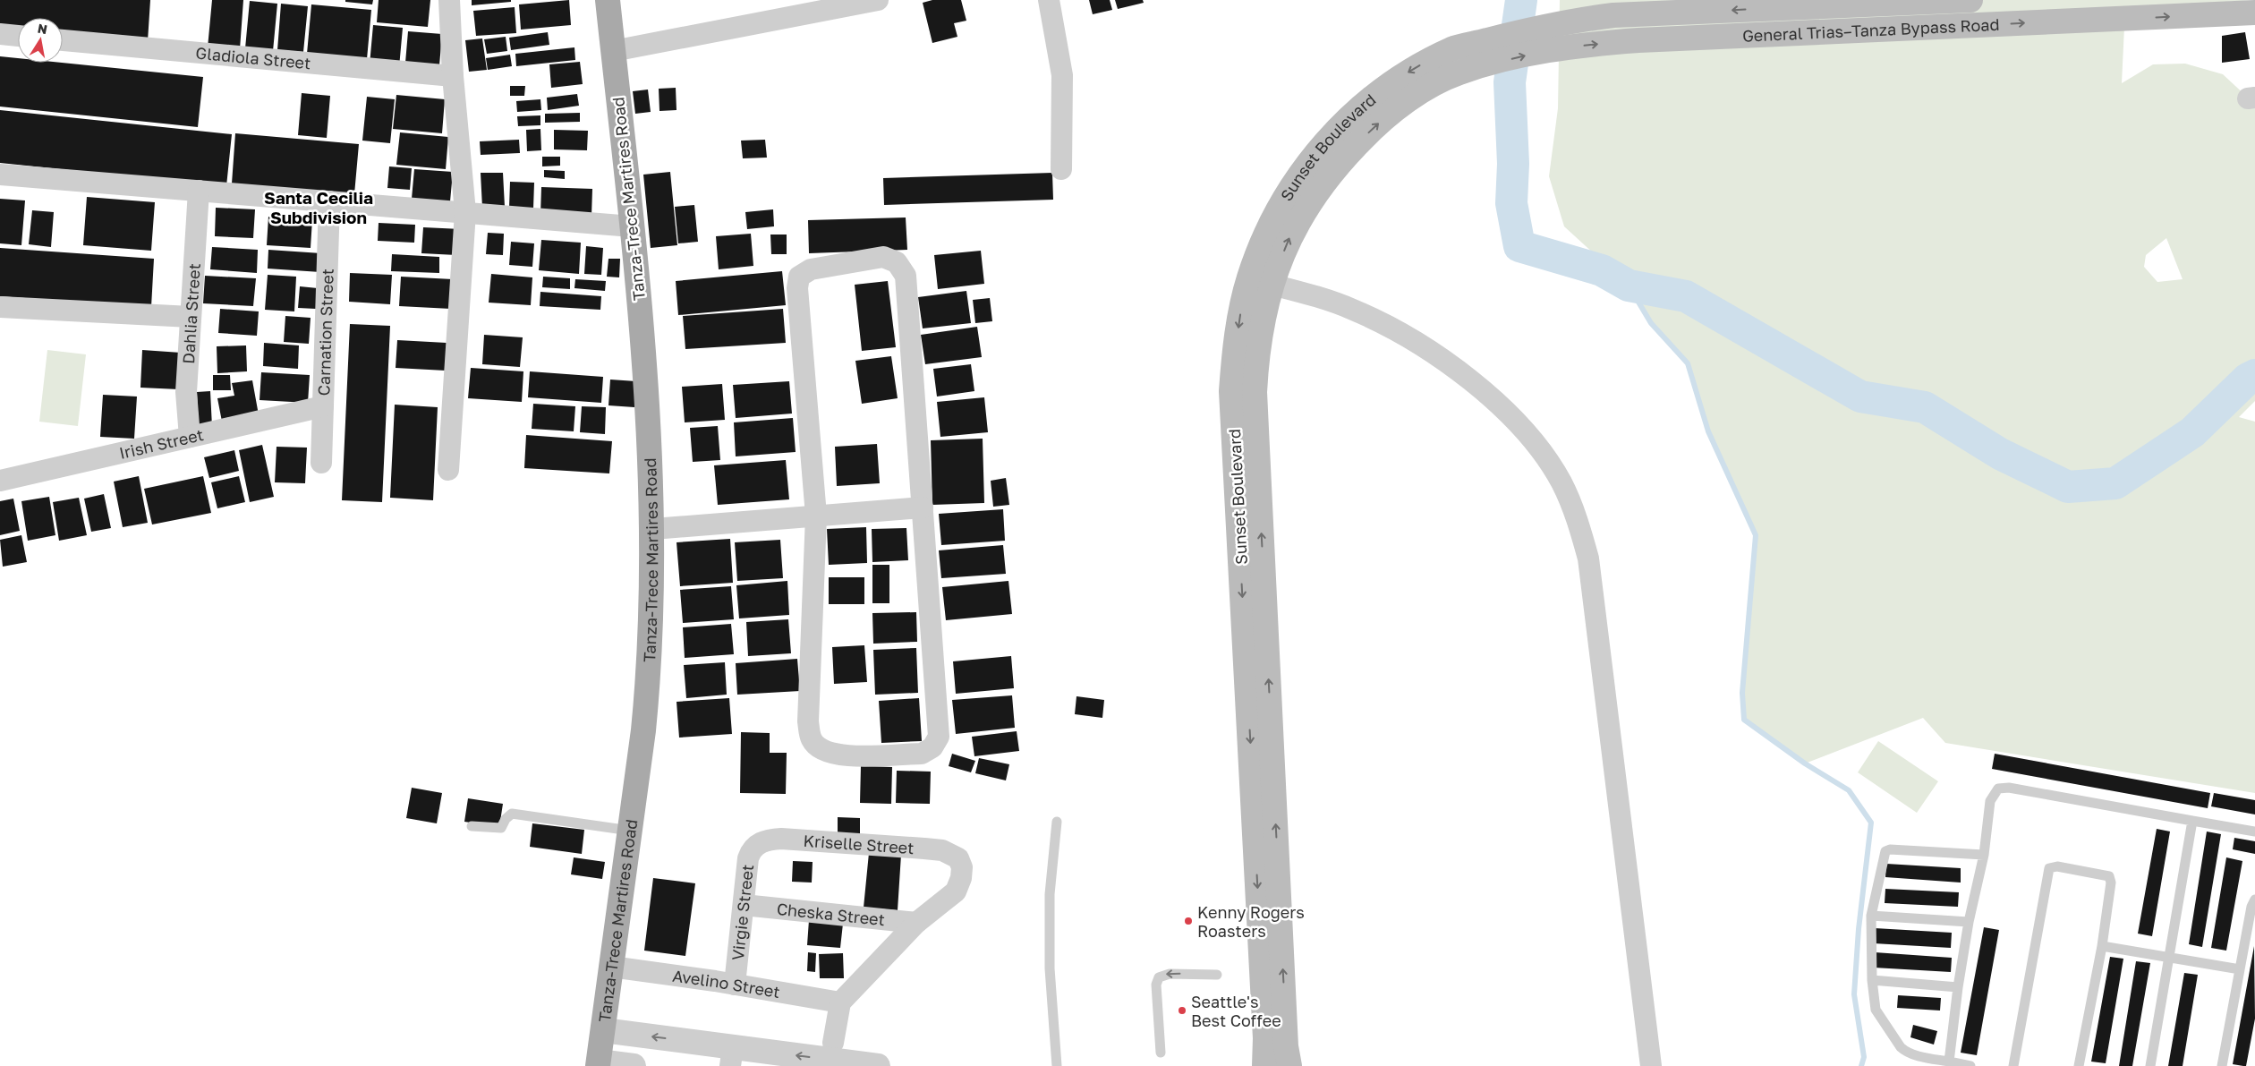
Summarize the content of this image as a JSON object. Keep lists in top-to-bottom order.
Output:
{
  "streets": {
    "main road": ["General Trias–Tanza Bypass Road", "Sunset Boulevard", "Tanza-Trece Martires Road"],
    "street": [
      "Gladiola Street",
      "Dahlia Street",
      "Carnation Street",
      "Irish Street",
      "Kriselle Street",
      "Virgie Street",
      "Cheska Street",
      "Avelino Street"
    ]
  },
  "crossings": [
    ["General Trias–Tanza Bypass Road", "Sunset Boulevard"],
    ["Tanza-Trece Martires Road", "Avelino Street"],
    ["Dahlia Street", "Irish Street"],
    ["Carnation Street", "Irish Street"],
    ["Kriselle Street", "Virgie Street"],
    ["Kriselle Street", "Cheska Street"],
    ["Virgie Street", "Cheska Street"],
    ["Virgie Street", "Avelino Street"]
  ],
  "districts": ["Santa Cecilia Subdivision"],
  "places": ["Kenny Rogers Roasters", "Seattle's Best Coffee"],
  "north": "top"
}
